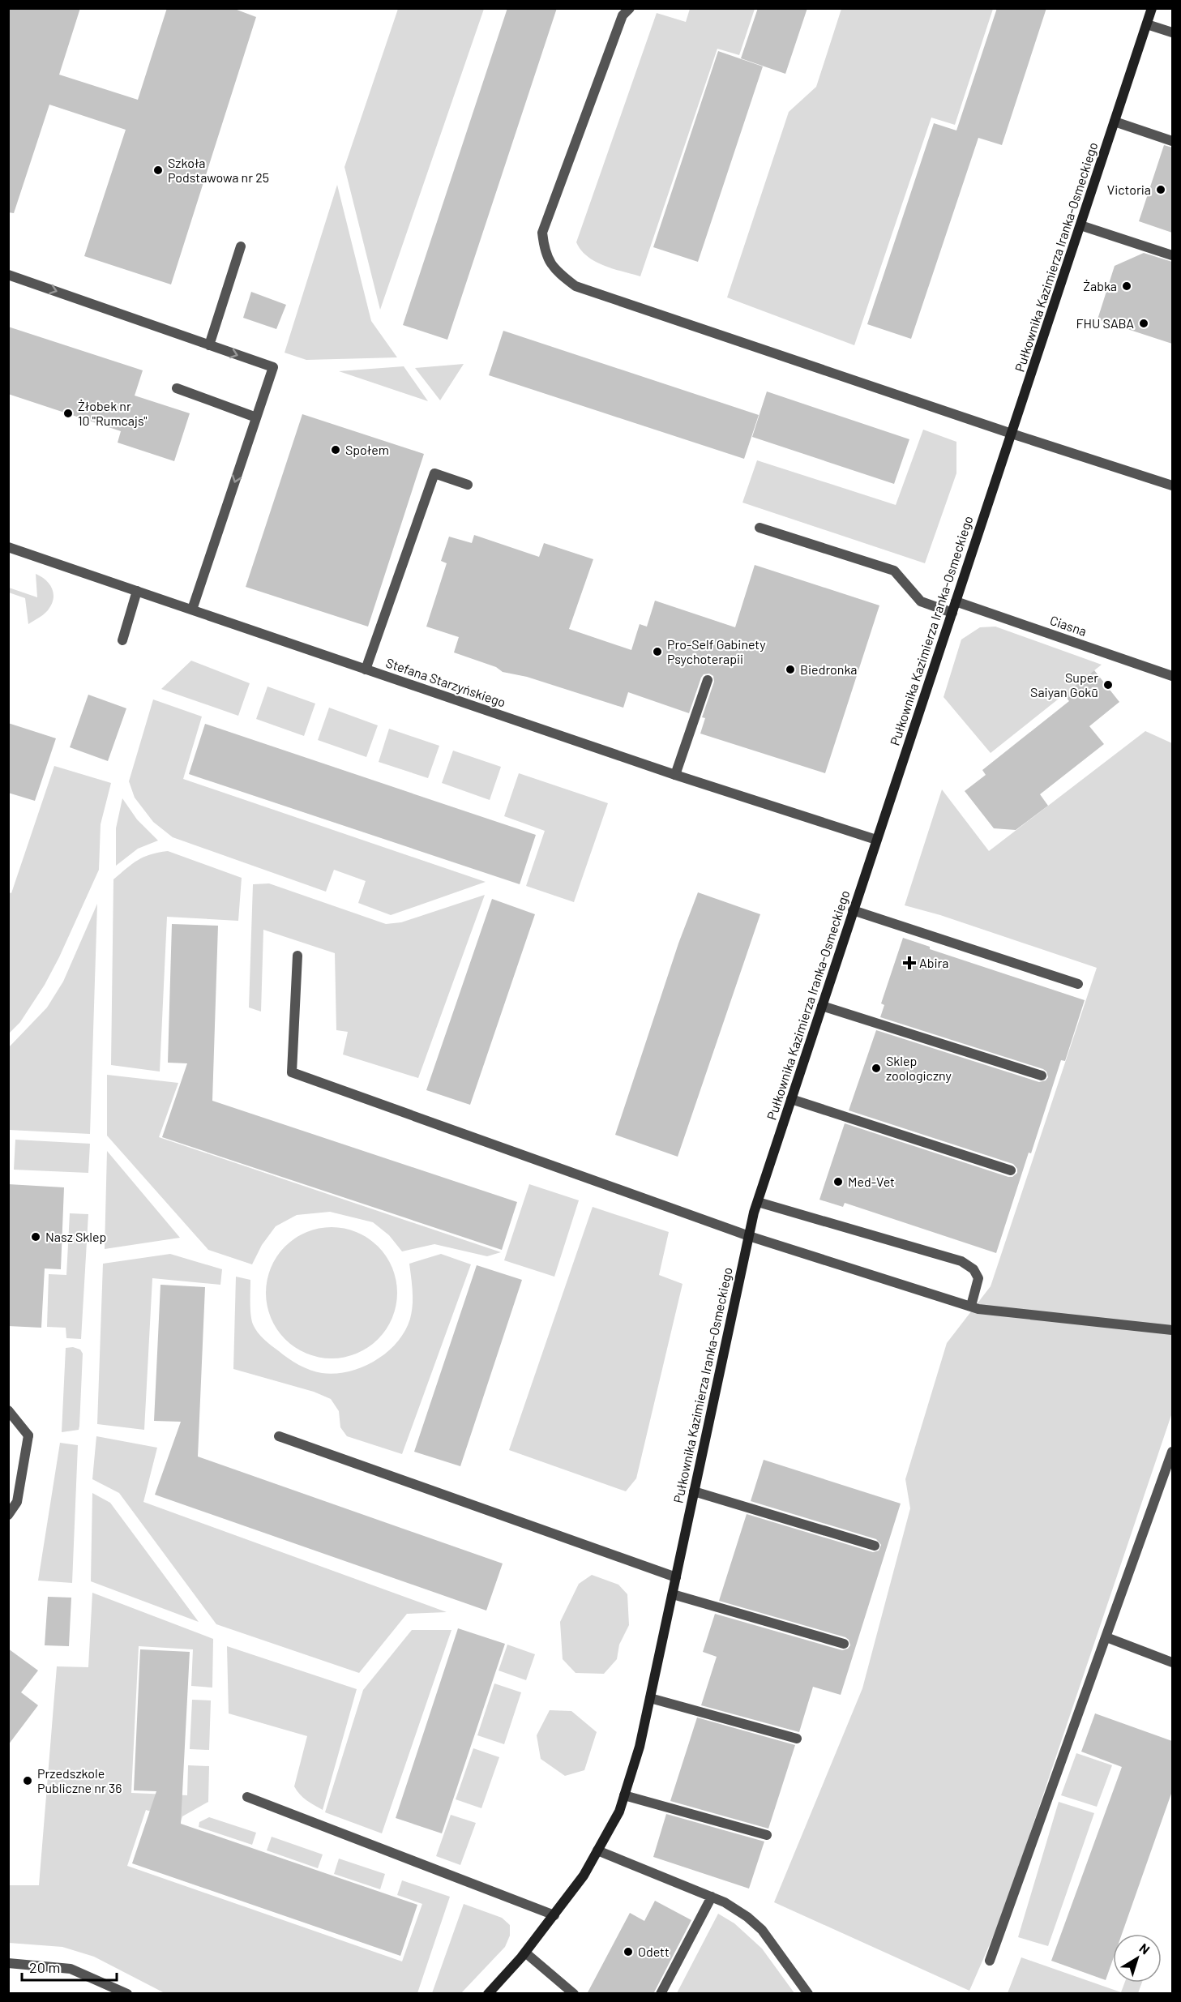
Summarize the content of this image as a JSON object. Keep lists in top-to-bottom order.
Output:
{
  "streets": {
    "street": ["Pułkownika Kazimierza Iranka-Osmeckiego", "Ciasna", "Stefana Starzyńskiego"]
  },
  "crossings": [
    ["Pułkownika Kazimierza Iranka-Osmeckiego", "Ciasna"],
    ["Pułkownika Kazimierza Iranka-Osmeckiego", "Stefana Starzyńskiego"]
  ],
  "places": {
    "other": [
      "Szkoła Podstawowa nr 25",
      "Victoria",
      "Żabka",
      "FHU SABA",
      "Żłobek nr 10 \"Rumcajs\"",
      "Społem",
      "Pro-Self Gabinety Psychoterapii",
      "Biedronka",
      "Super Saiyan Gokū",
      "Sklep zoologiczny",
      "Med-Vet",
      "Nasz Sklep",
      "Przedszkole Publiczne nr 36",
      "Odett"
    ],
    "health": ["Abira"]
  },
  "scale_bar": "20 m",
  "north": "top right"
}
